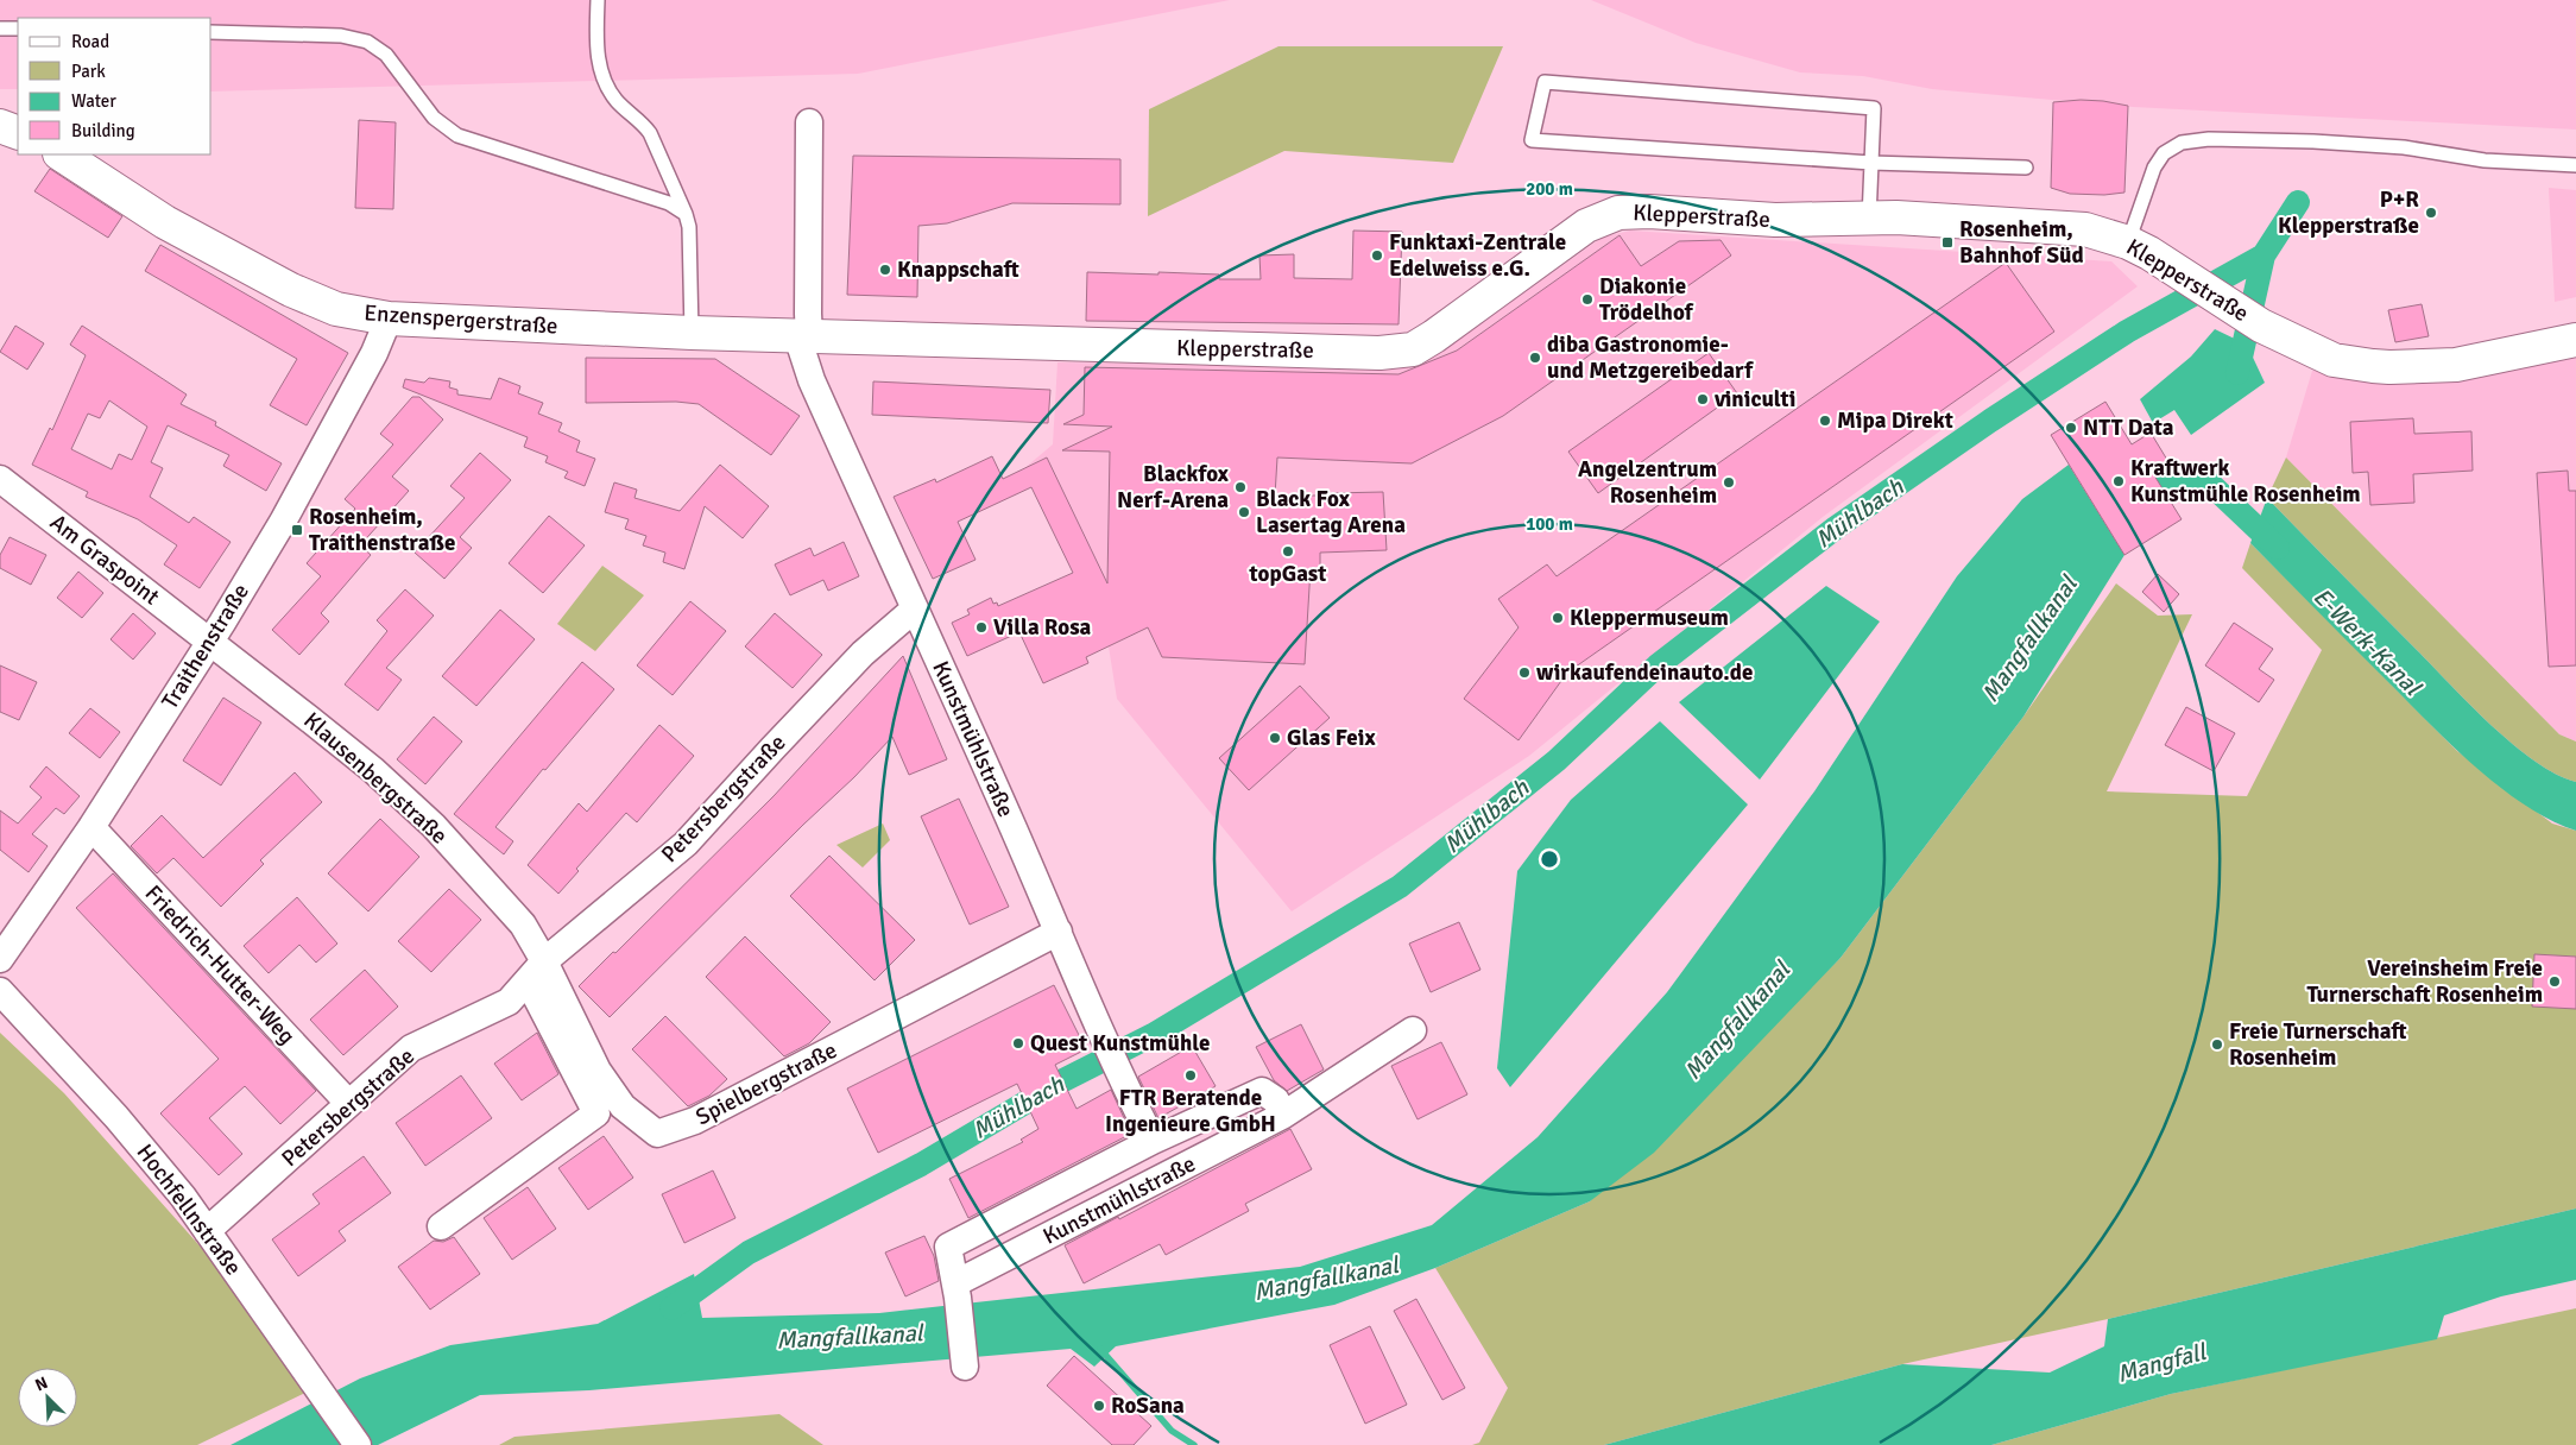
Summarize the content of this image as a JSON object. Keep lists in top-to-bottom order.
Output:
{
  "streets": {
    "street": [
      "Klepperstraße",
      "Enzenspergerstraße",
      "Am Graspoint",
      "Traithenstraße",
      "Kunstmühlstraße",
      "Klausenbergstraße",
      "Petersbergstraße",
      "Friedrich-Hutter-Weg",
      "Spielbergstraße",
      "Hochfellnstraße"
    ]
  },
  "crossings": [
    ["Klepperstraße", "Enzenspergerstraße"],
    ["Klepperstraße", "Kunstmühlstraße"],
    ["Enzenspergerstraße", "Traithenstraße"],
    ["Enzenspergerstraße", "Kunstmühlstraße"],
    ["Am Graspoint", "Traithenstraße"],
    ["Am Graspoint", "Klausenbergstraße"],
    ["Traithenstraße", "Klausenbergstraße"],
    ["Traithenstraße", "Friedrich-Hutter-Weg"],
    ["Kunstmühlstraße", "Petersbergstraße"],
    ["Kunstmühlstraße", "Spielbergstraße"],
    ["Klausenbergstraße", "Petersbergstraße"],
    ["Klausenbergstraße", "Spielbergstraße"],
    ["Petersbergstraße", "Friedrich-Hutter-Weg"],
    ["Petersbergstraße", "Spielbergstraße"],
    ["Petersbergstraße", "Hochfellnstraße"]
  ],
  "water": [
    "Mühlbach",
    "Mangfallkanal",
    "E-Werk-Kanal",
    "Mangfall"
  ],
  "places": {
    "other": [
      "P+R Klepperstraße",
      "Funktaxi-Zentrale Edelweiss e.G.",
      "Knappschaft",
      "Diakonie Trödelhof",
      "diba Gastronomie- und Metzgereibedarf",
      "viniculti",
      "Mipa Direkt",
      "NTT Data",
      "Kraftwerk Kunstmühle Rosenheim",
      "Angelzentrum Rosenheim",
      "Blackfox Nerf-Arena",
      "Black Fox Lasertag Arena",
      "topGast",
      "Kleppermuseum",
      "Villa Rosa",
      "wirkaufendeinauto.de",
      "Glas Feix",
      "Vereinsheim Freie Turnerschaft Rosenheim",
      "Quest Kunstmühle",
      "Freie Turnerschaft Rosenheim",
      "FTR Beratende Ingenieure GmbH",
      "RoSana"
    ],
    "transit": ["Rosenheim, Bahnhof Süd", "Rosenheim, Traithenstraße"]
  },
  "legend": [
    "Road",
    "Park",
    "Water",
    "Building"
  ],
  "north": "top left",
  "rings": ["200 m", "100 m"]
}
